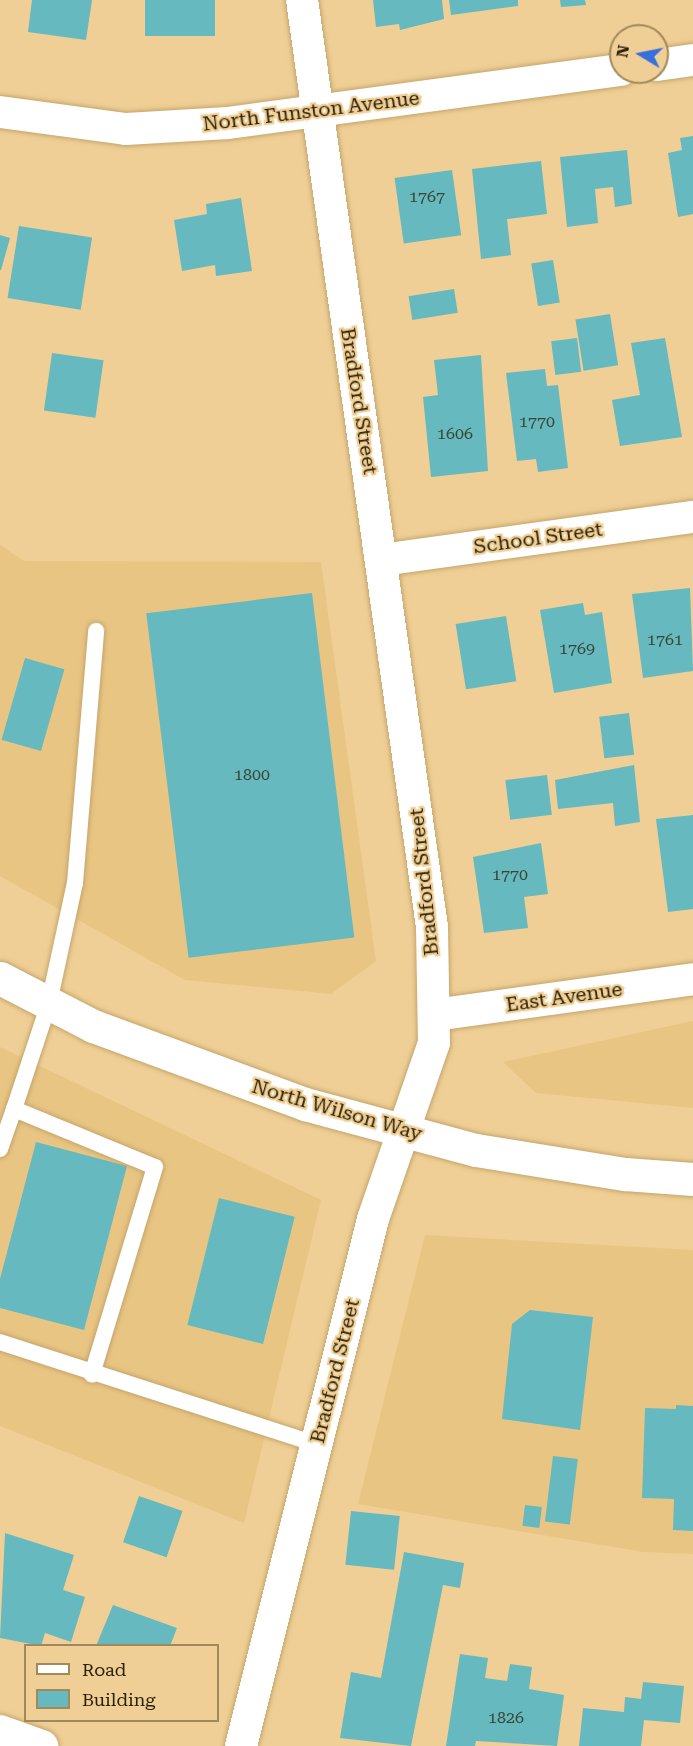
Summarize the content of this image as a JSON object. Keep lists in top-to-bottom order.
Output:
{
  "streets": {
    "main road": ["North Wilson Way"],
    "street": [
      "North Funston Avenue",
      "Bradford Street",
      "School Street",
      "East Avenue"
    ]
  },
  "crossings": [
    ["North Funston Avenue", "Bradford Street"],
    ["Bradford Street", "School Street"],
    ["Bradford Street", "East Avenue"],
    ["Bradford Street", "North Wilson Way"]
  ],
  "house_numbers": [
    "1767",
    "1770",
    "1606",
    "1761",
    "1769",
    "1800",
    "1770",
    "1826"
  ],
  "legend": ["Road", "Building"],
  "north": "left"
}
